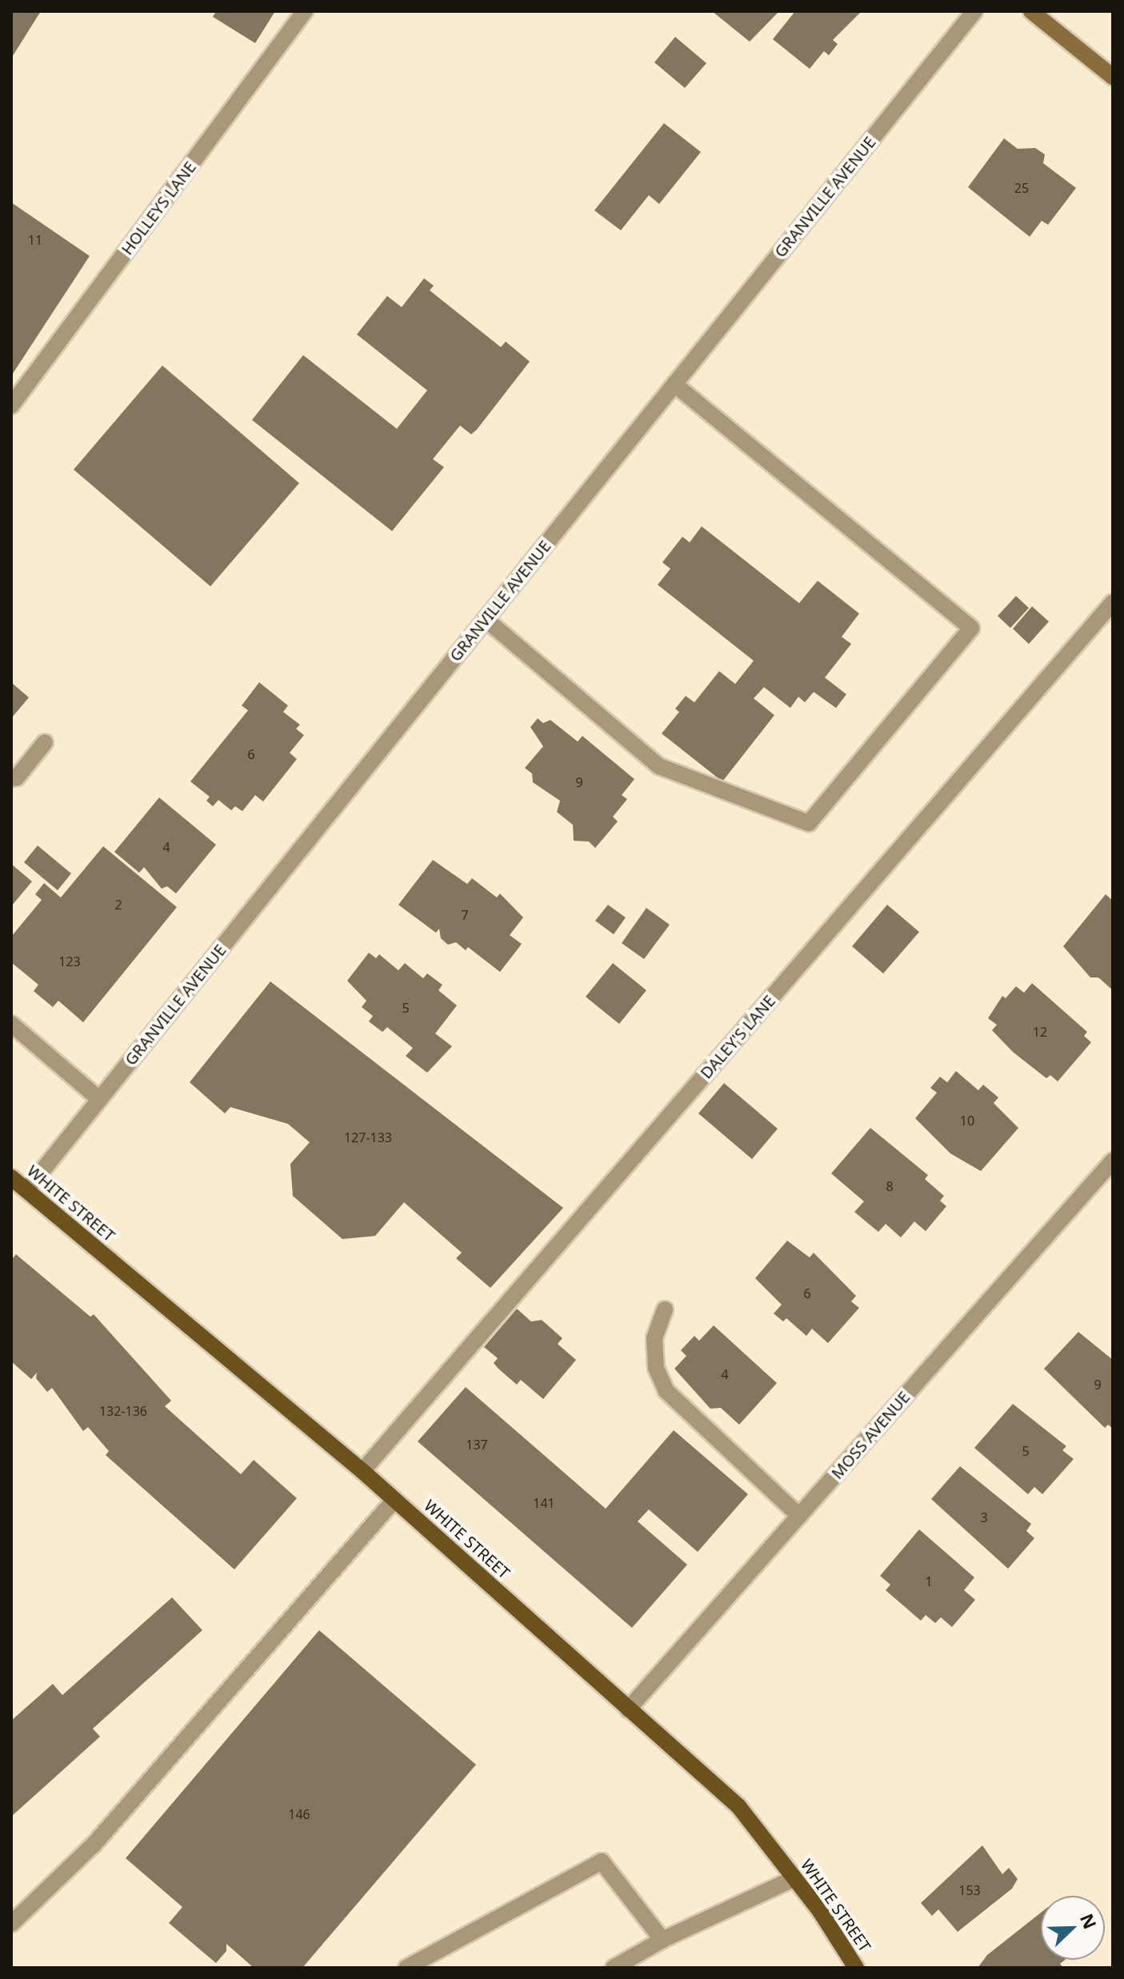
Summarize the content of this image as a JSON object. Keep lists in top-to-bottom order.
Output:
{
  "streets": {
    "main road": ["WHITE STREET"],
    "street": [
      "GRANVILLE AVENUE",
      "HOLLEYS LANE",
      "DALEY'S LANE",
      "MOSS AVENUE"
    ]
  },
  "crossings": [
    ["GRANVILLE AVENUE", "WHITE STREET"],
    ["DALEY'S LANE", "WHITE STREET"],
    ["WHITE STREET", "MOSS AVENUE"]
  ],
  "house_numbers": [
    "25",
    "11",
    "6",
    "9",
    "4",
    "2",
    "7",
    "123",
    "5",
    "12",
    "10",
    "127-133",
    "8",
    "6",
    "4",
    "9",
    "132-136",
    "137",
    "5",
    "141",
    "3",
    "1",
    "146",
    "153"
  ],
  "north": "top right"
}
